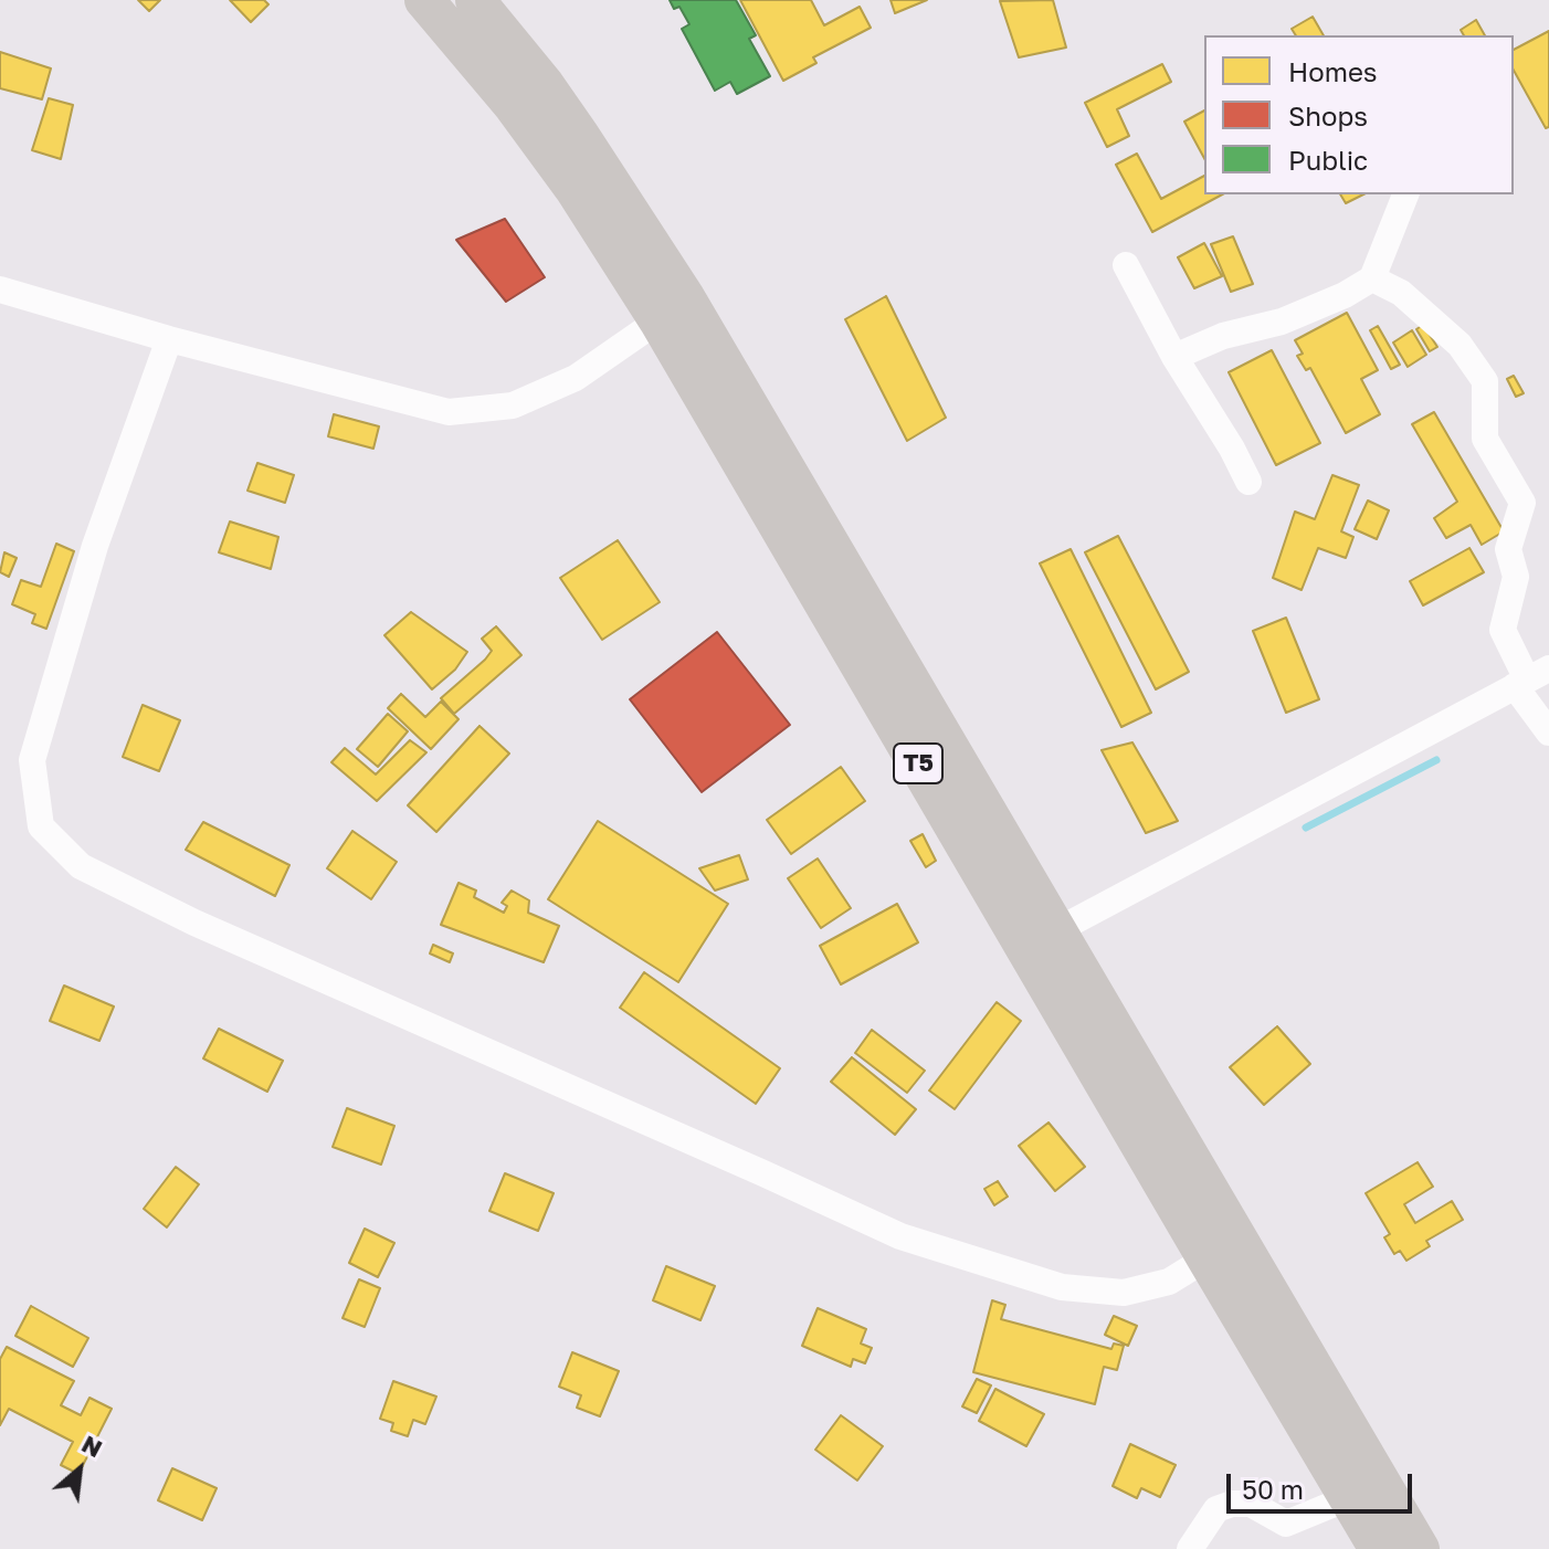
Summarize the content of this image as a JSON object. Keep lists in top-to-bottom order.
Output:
{
  "streets": {
    "highway": ["T5"]
  },
  "legend": ["Homes", "Shops", "Public"],
  "scale_bar": "50 m",
  "north": "top right"
}
